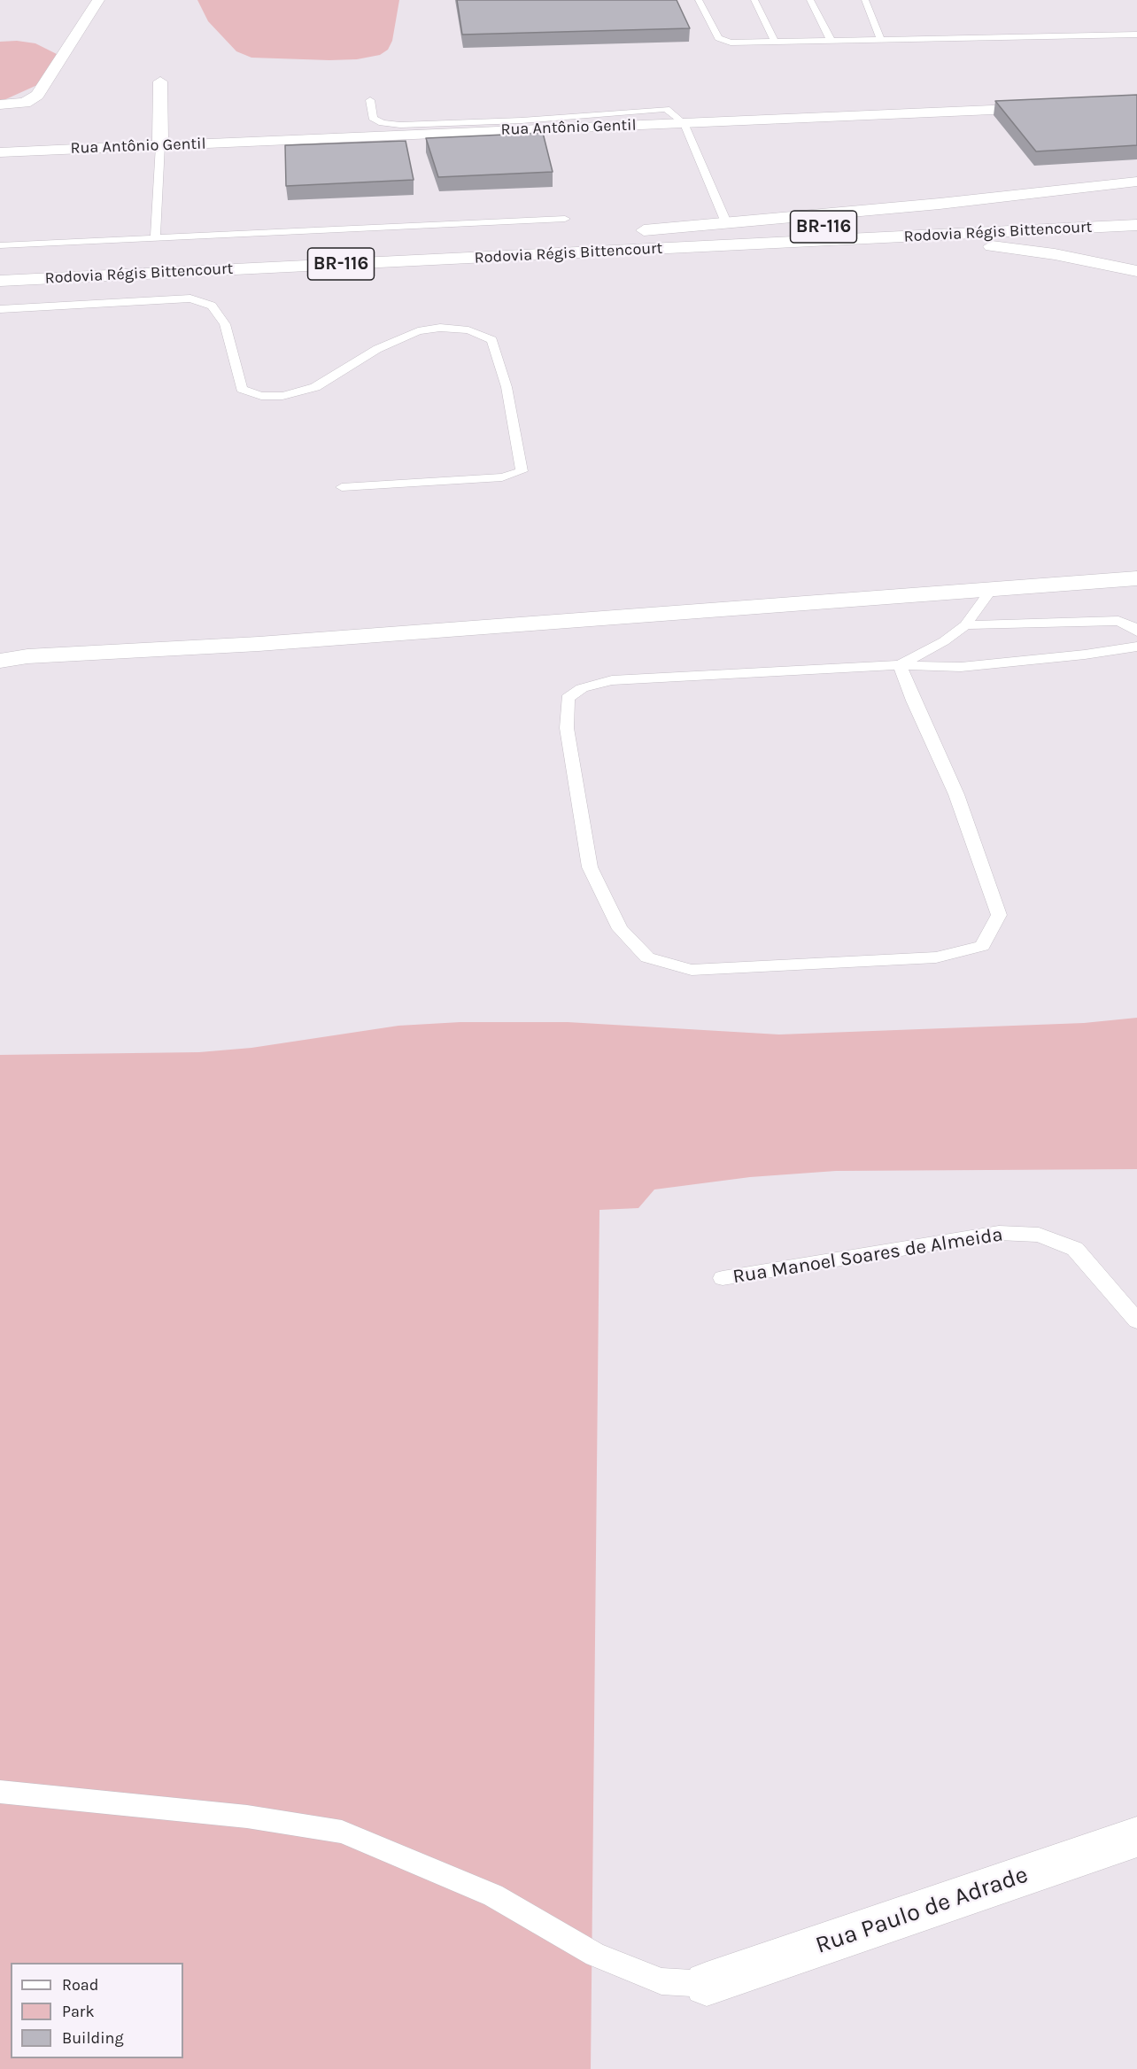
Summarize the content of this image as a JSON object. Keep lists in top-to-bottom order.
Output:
{
  "streets": {
    "main road": [
      "Rua Antônio Gentil",
      "BR-116",
      "Rodovia Régis Bittencourt",
      "Rua Paulo de Adrade"
    ],
    "lane": ["Rua Manoel Soares de Almeida"]
  },
  "legend": ["Road", "Park", "Building"]
}
